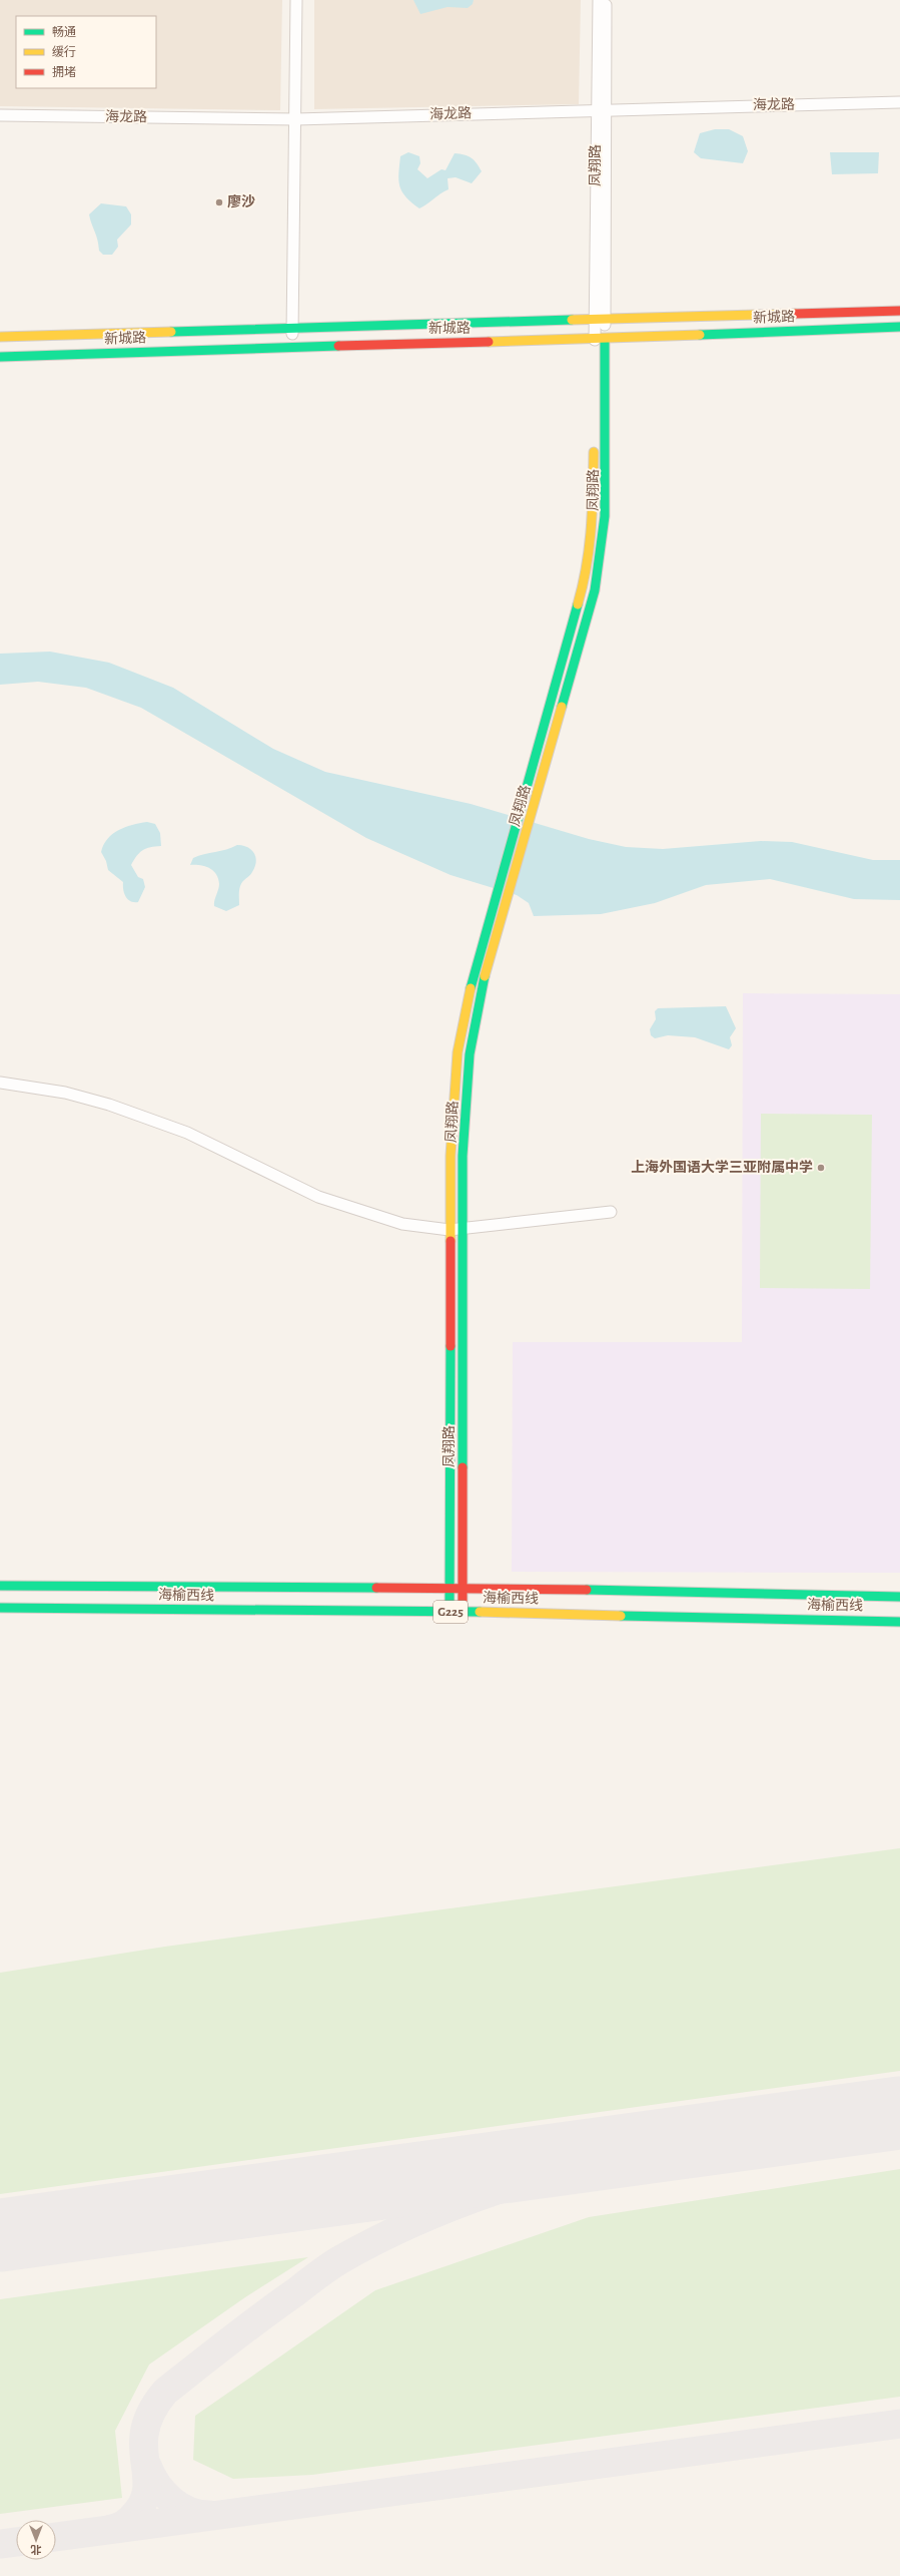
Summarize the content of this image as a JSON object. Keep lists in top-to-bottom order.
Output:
{
  "streets": {
    "main road": [
      "凤翔路",
      "新城路",
      "海榆西线",
      "G225"
    ],
    "street": ["海龙路"]
  },
  "crossings": [
    ["海龙路", "凤翔路"],
    ["凤翔路", "新城路"],
    ["凤翔路", "海榆西线"]
  ],
  "places": ["廖沙", "上海外国语大学三亚附属中学"],
  "legend": ["畅通", "缓行", "拥堵"],
  "north": "bottom"
}
